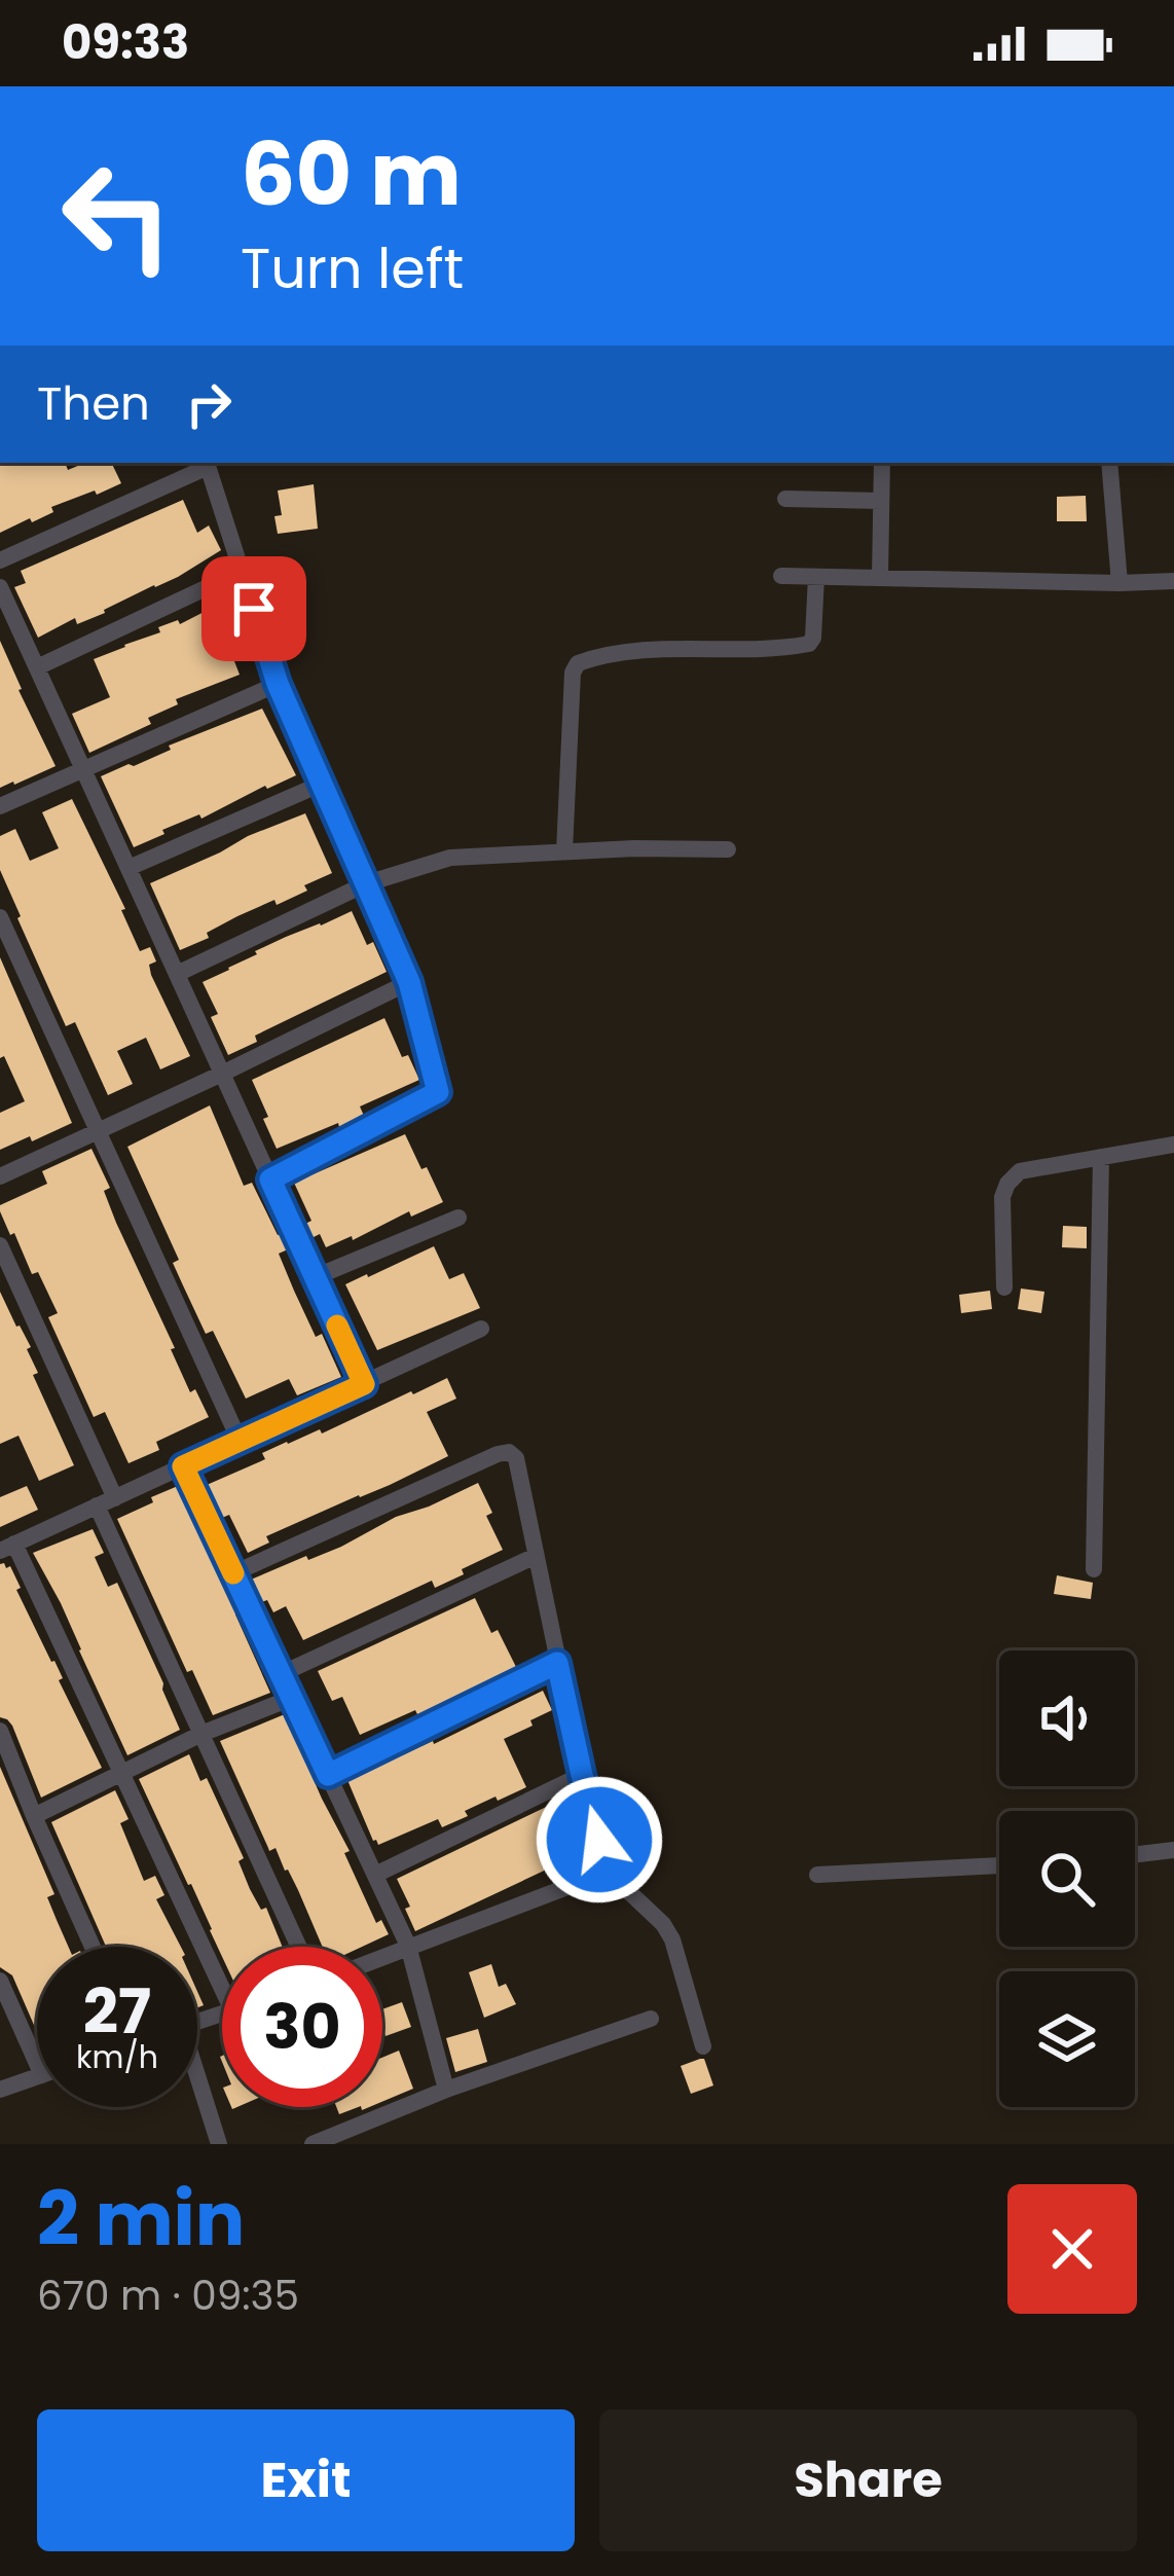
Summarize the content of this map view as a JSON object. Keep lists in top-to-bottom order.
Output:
{
  "page": {
    "status": "09:33",
    "turn": ["60 m", "Turn left"],
    "then": "Then",
    "speed": "27 km/h",
    "limit": "30",
    "heading": ["2 min", "670 m · 09:35"],
    "buttons": ["Exit", "Share"]
  }
}
